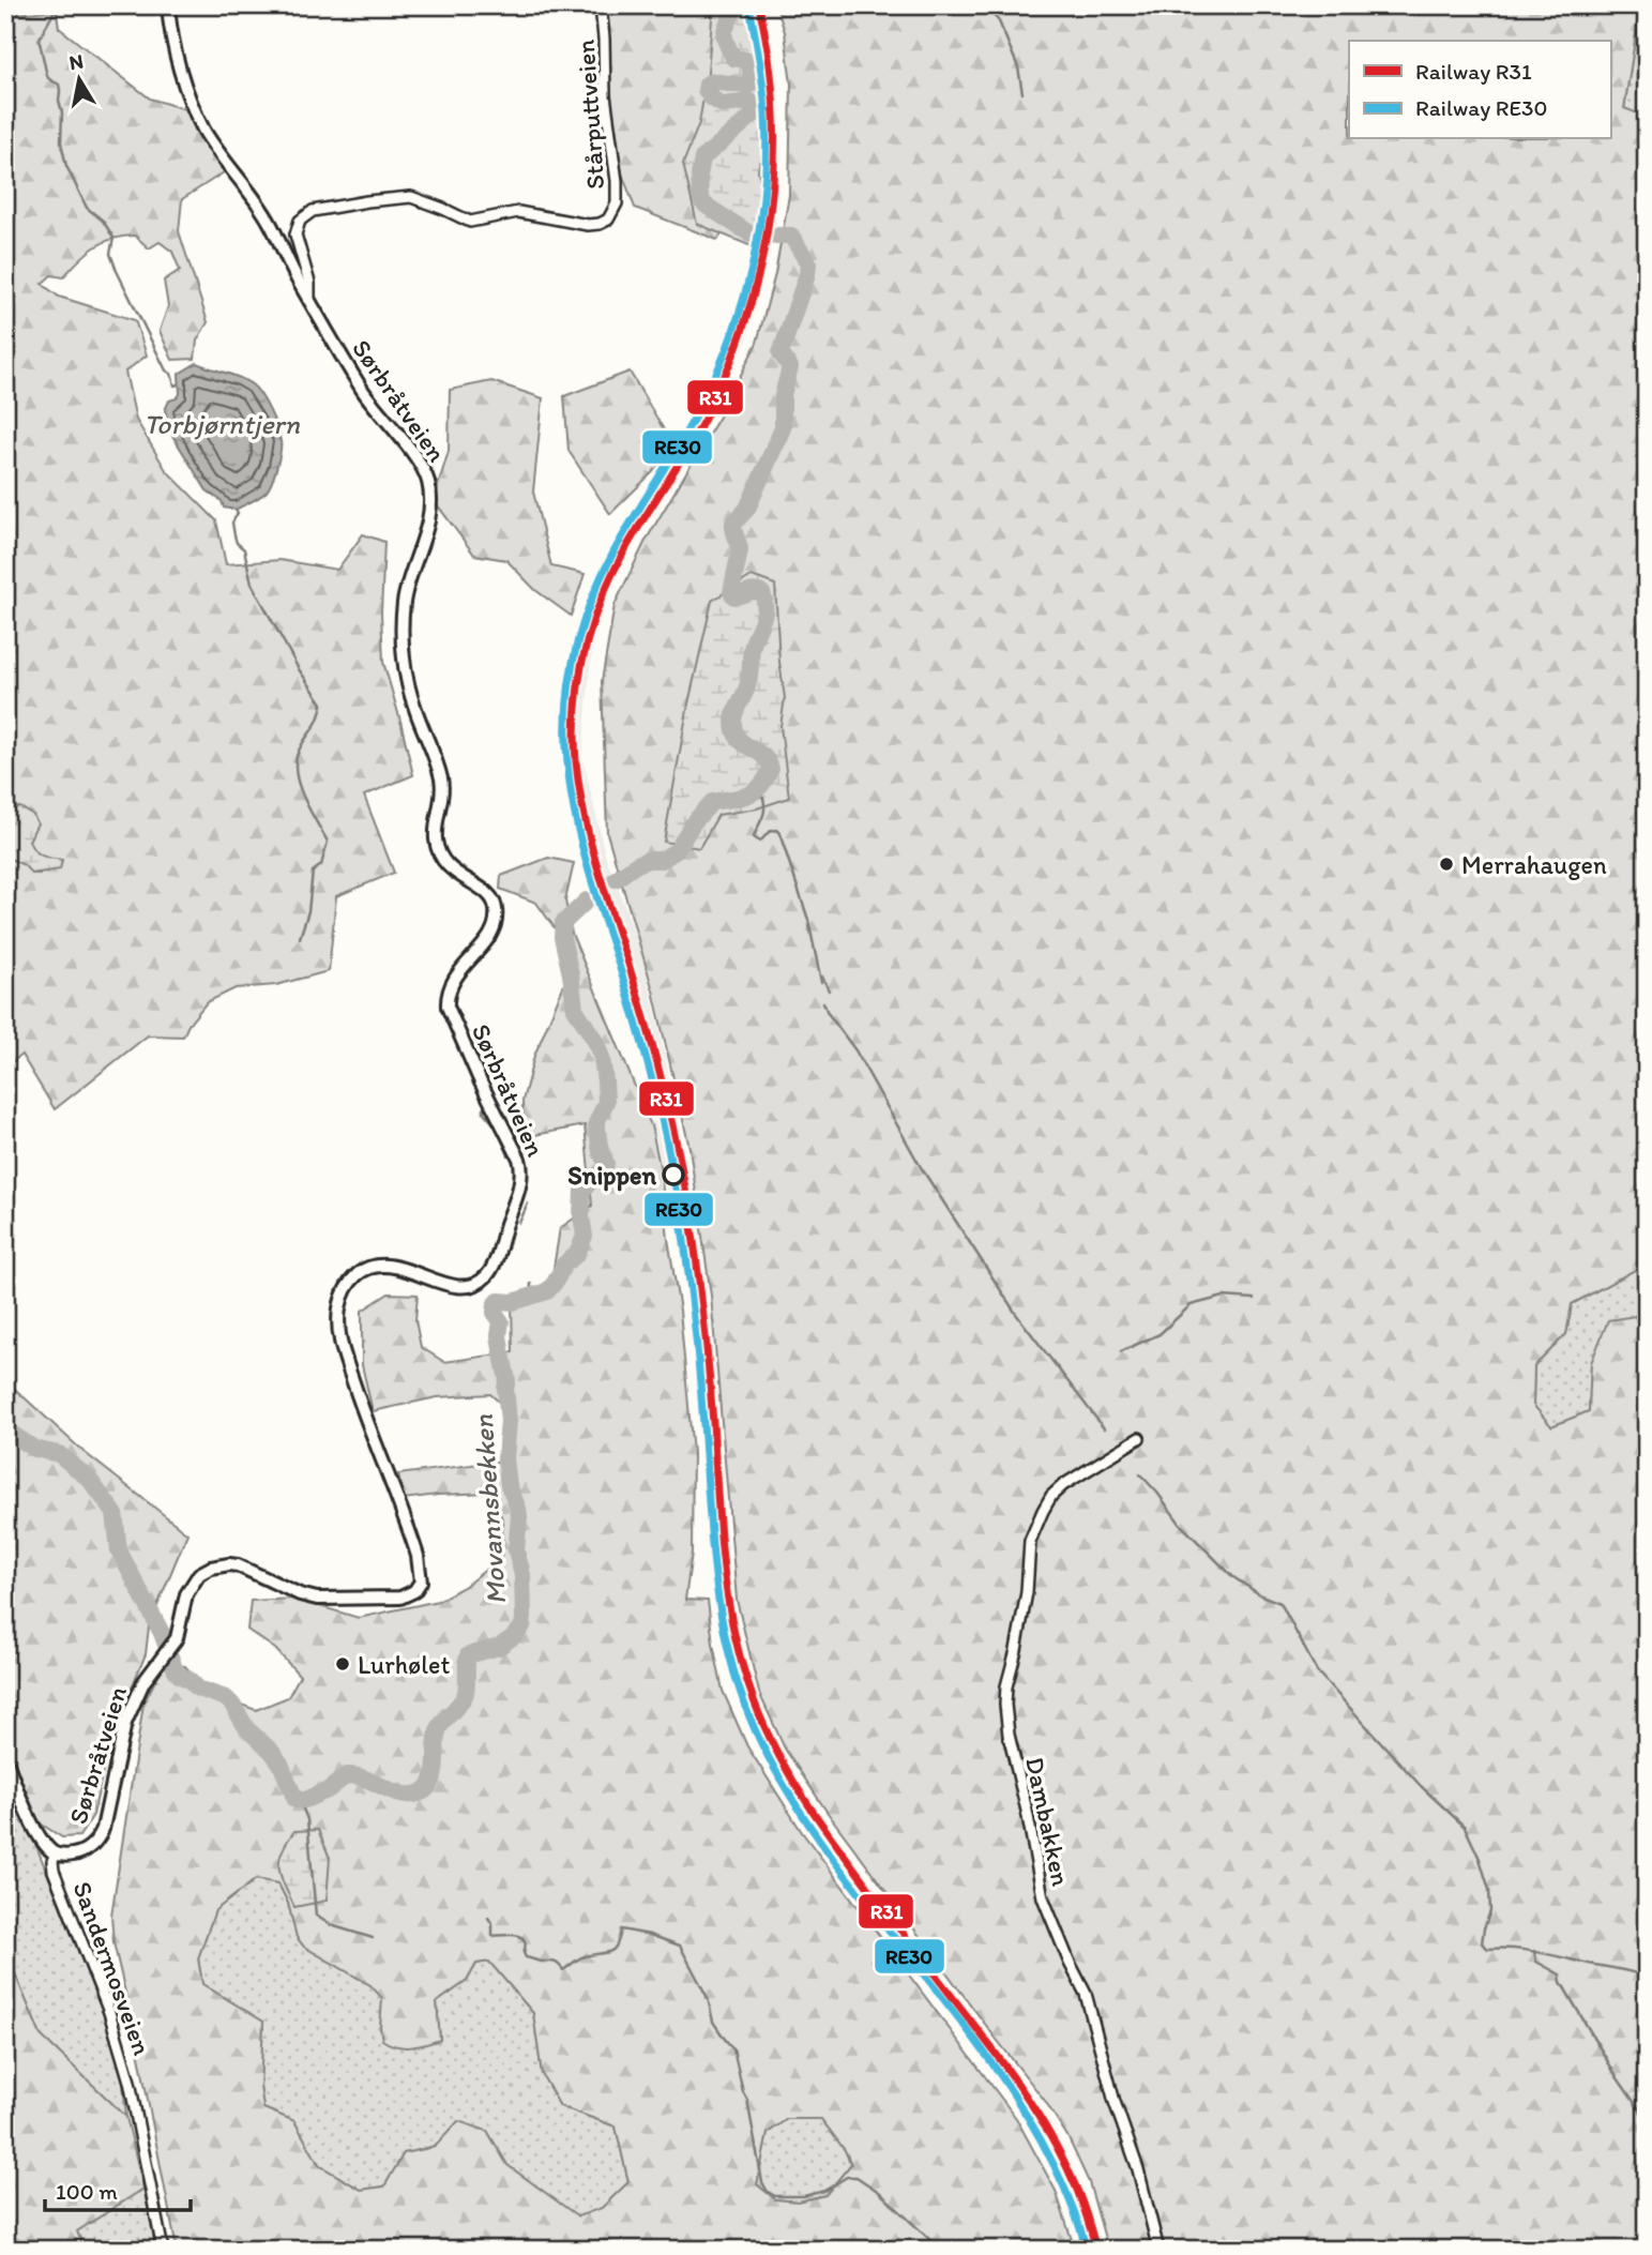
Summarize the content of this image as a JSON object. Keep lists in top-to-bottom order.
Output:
{
  "streets": {
    "street": [
      "Stårputtveien",
      "Sørbråtveien",
      "Dambakken",
      "Sandermosveien"
    ]
  },
  "crossings": [
    ["Stårputtveien", "Sørbråtveien"],
    ["Sørbråtveien", "Sandermosveien"]
  ],
  "water": ["Torbjørntjern", "Movannsbekken"],
  "places": ["Merrahaugen", "Snippen", "Lurhølet"],
  "lines": ["rail line R31", "rail line RE30"],
  "legend": ["Railway R31", "Railway RE30"],
  "scale_bar": "100 m",
  "north": "top"
}
